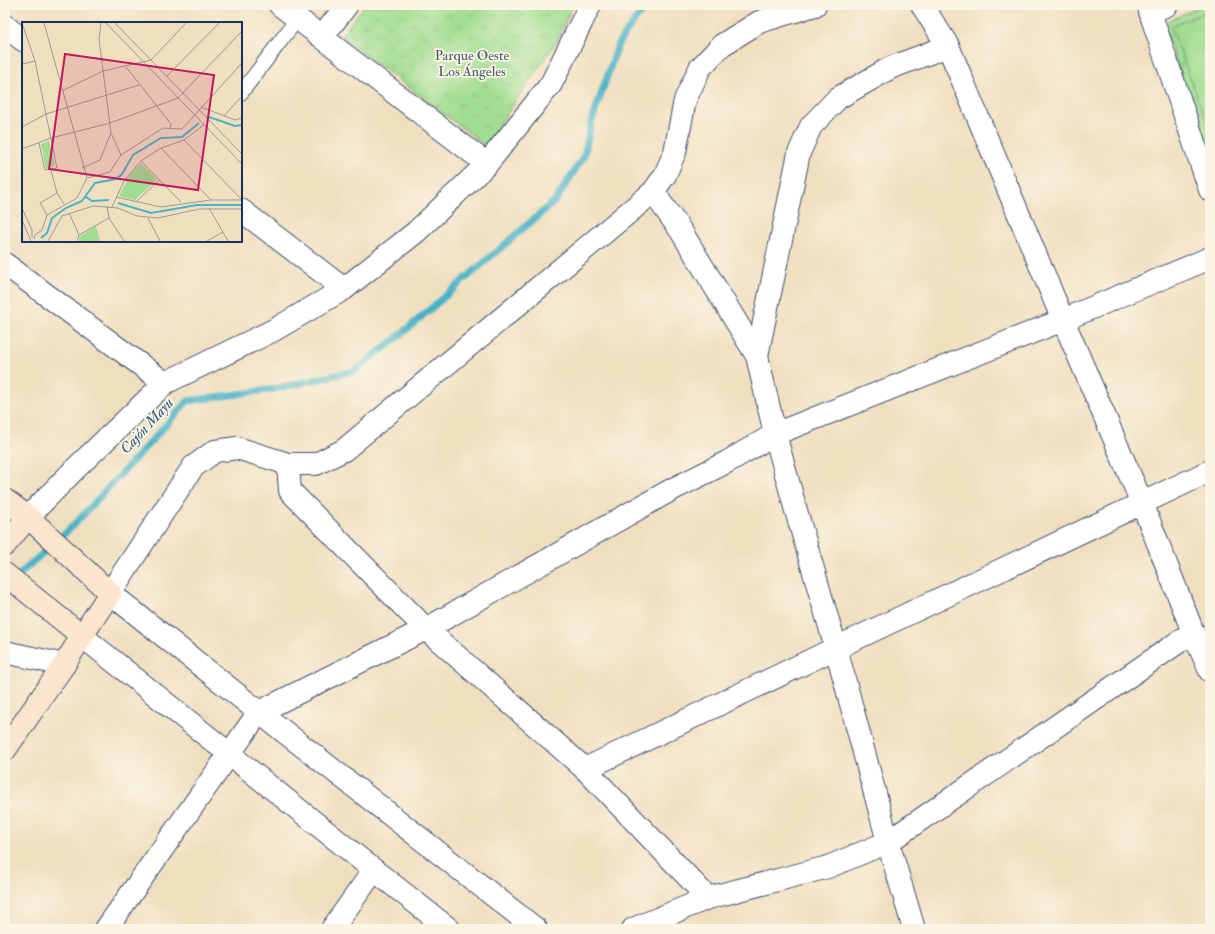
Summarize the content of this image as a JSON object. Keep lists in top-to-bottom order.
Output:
{
  "water": ["Cajón Mayu"],
  "parks": ["Parque Oeste Los Ángeles"]
}
